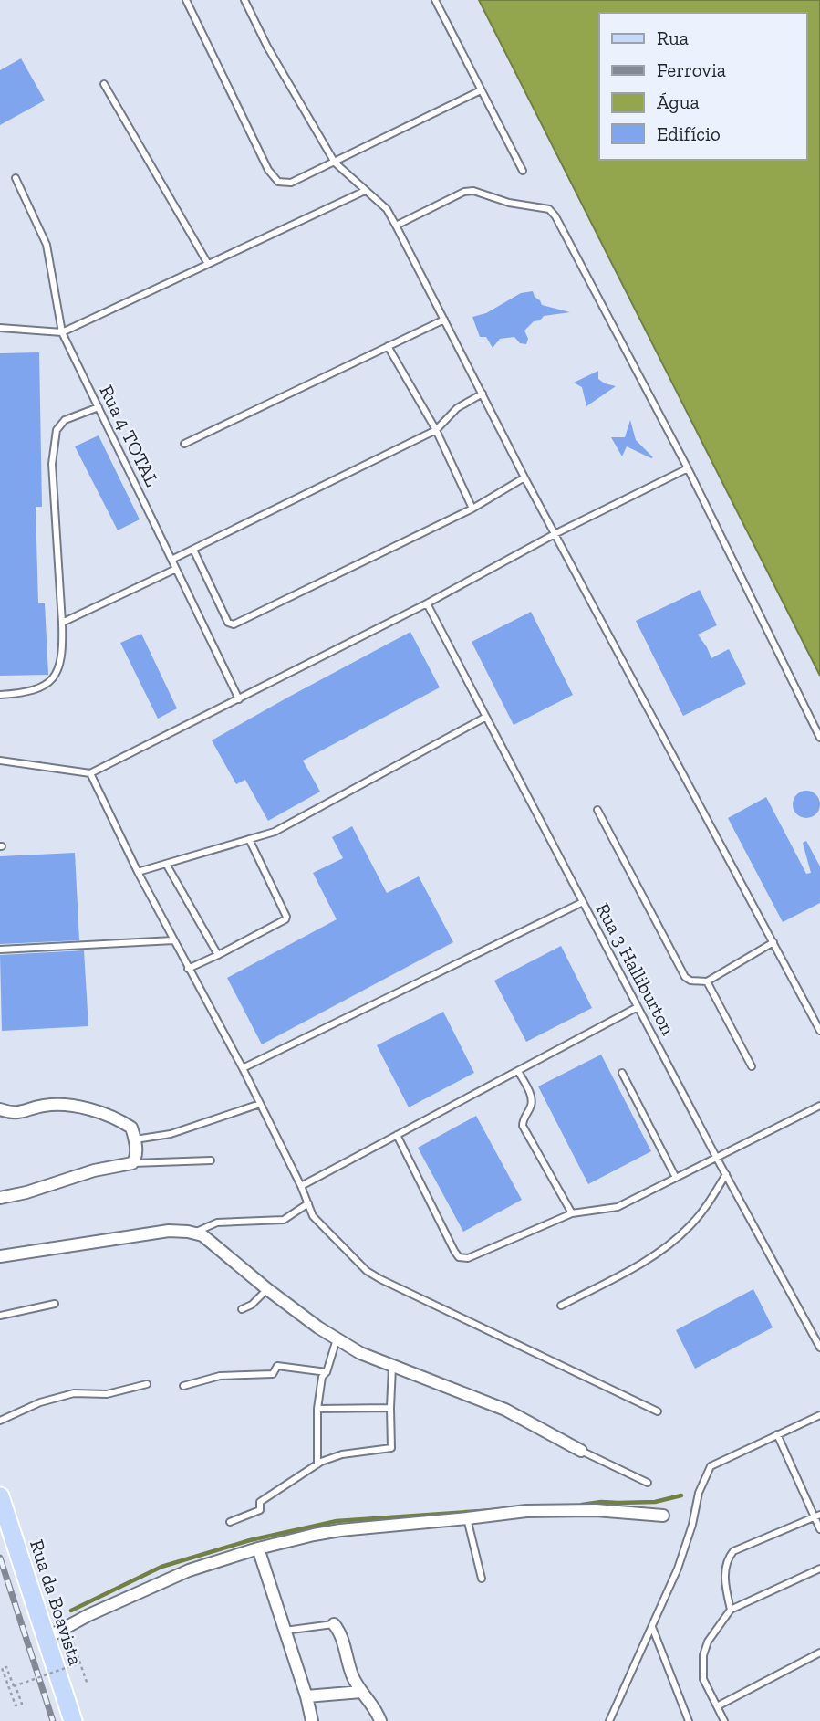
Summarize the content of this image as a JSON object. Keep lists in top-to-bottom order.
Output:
{
  "streets": {
    "main road": ["Rua da Boavista"],
    "lane": ["Rua 4 TOTAL", "Rua 3 Halliburton"]
  },
  "legend": [
    "Rua",
    "Ferrovia",
    "Água",
    "Edifício"
  ]
}
